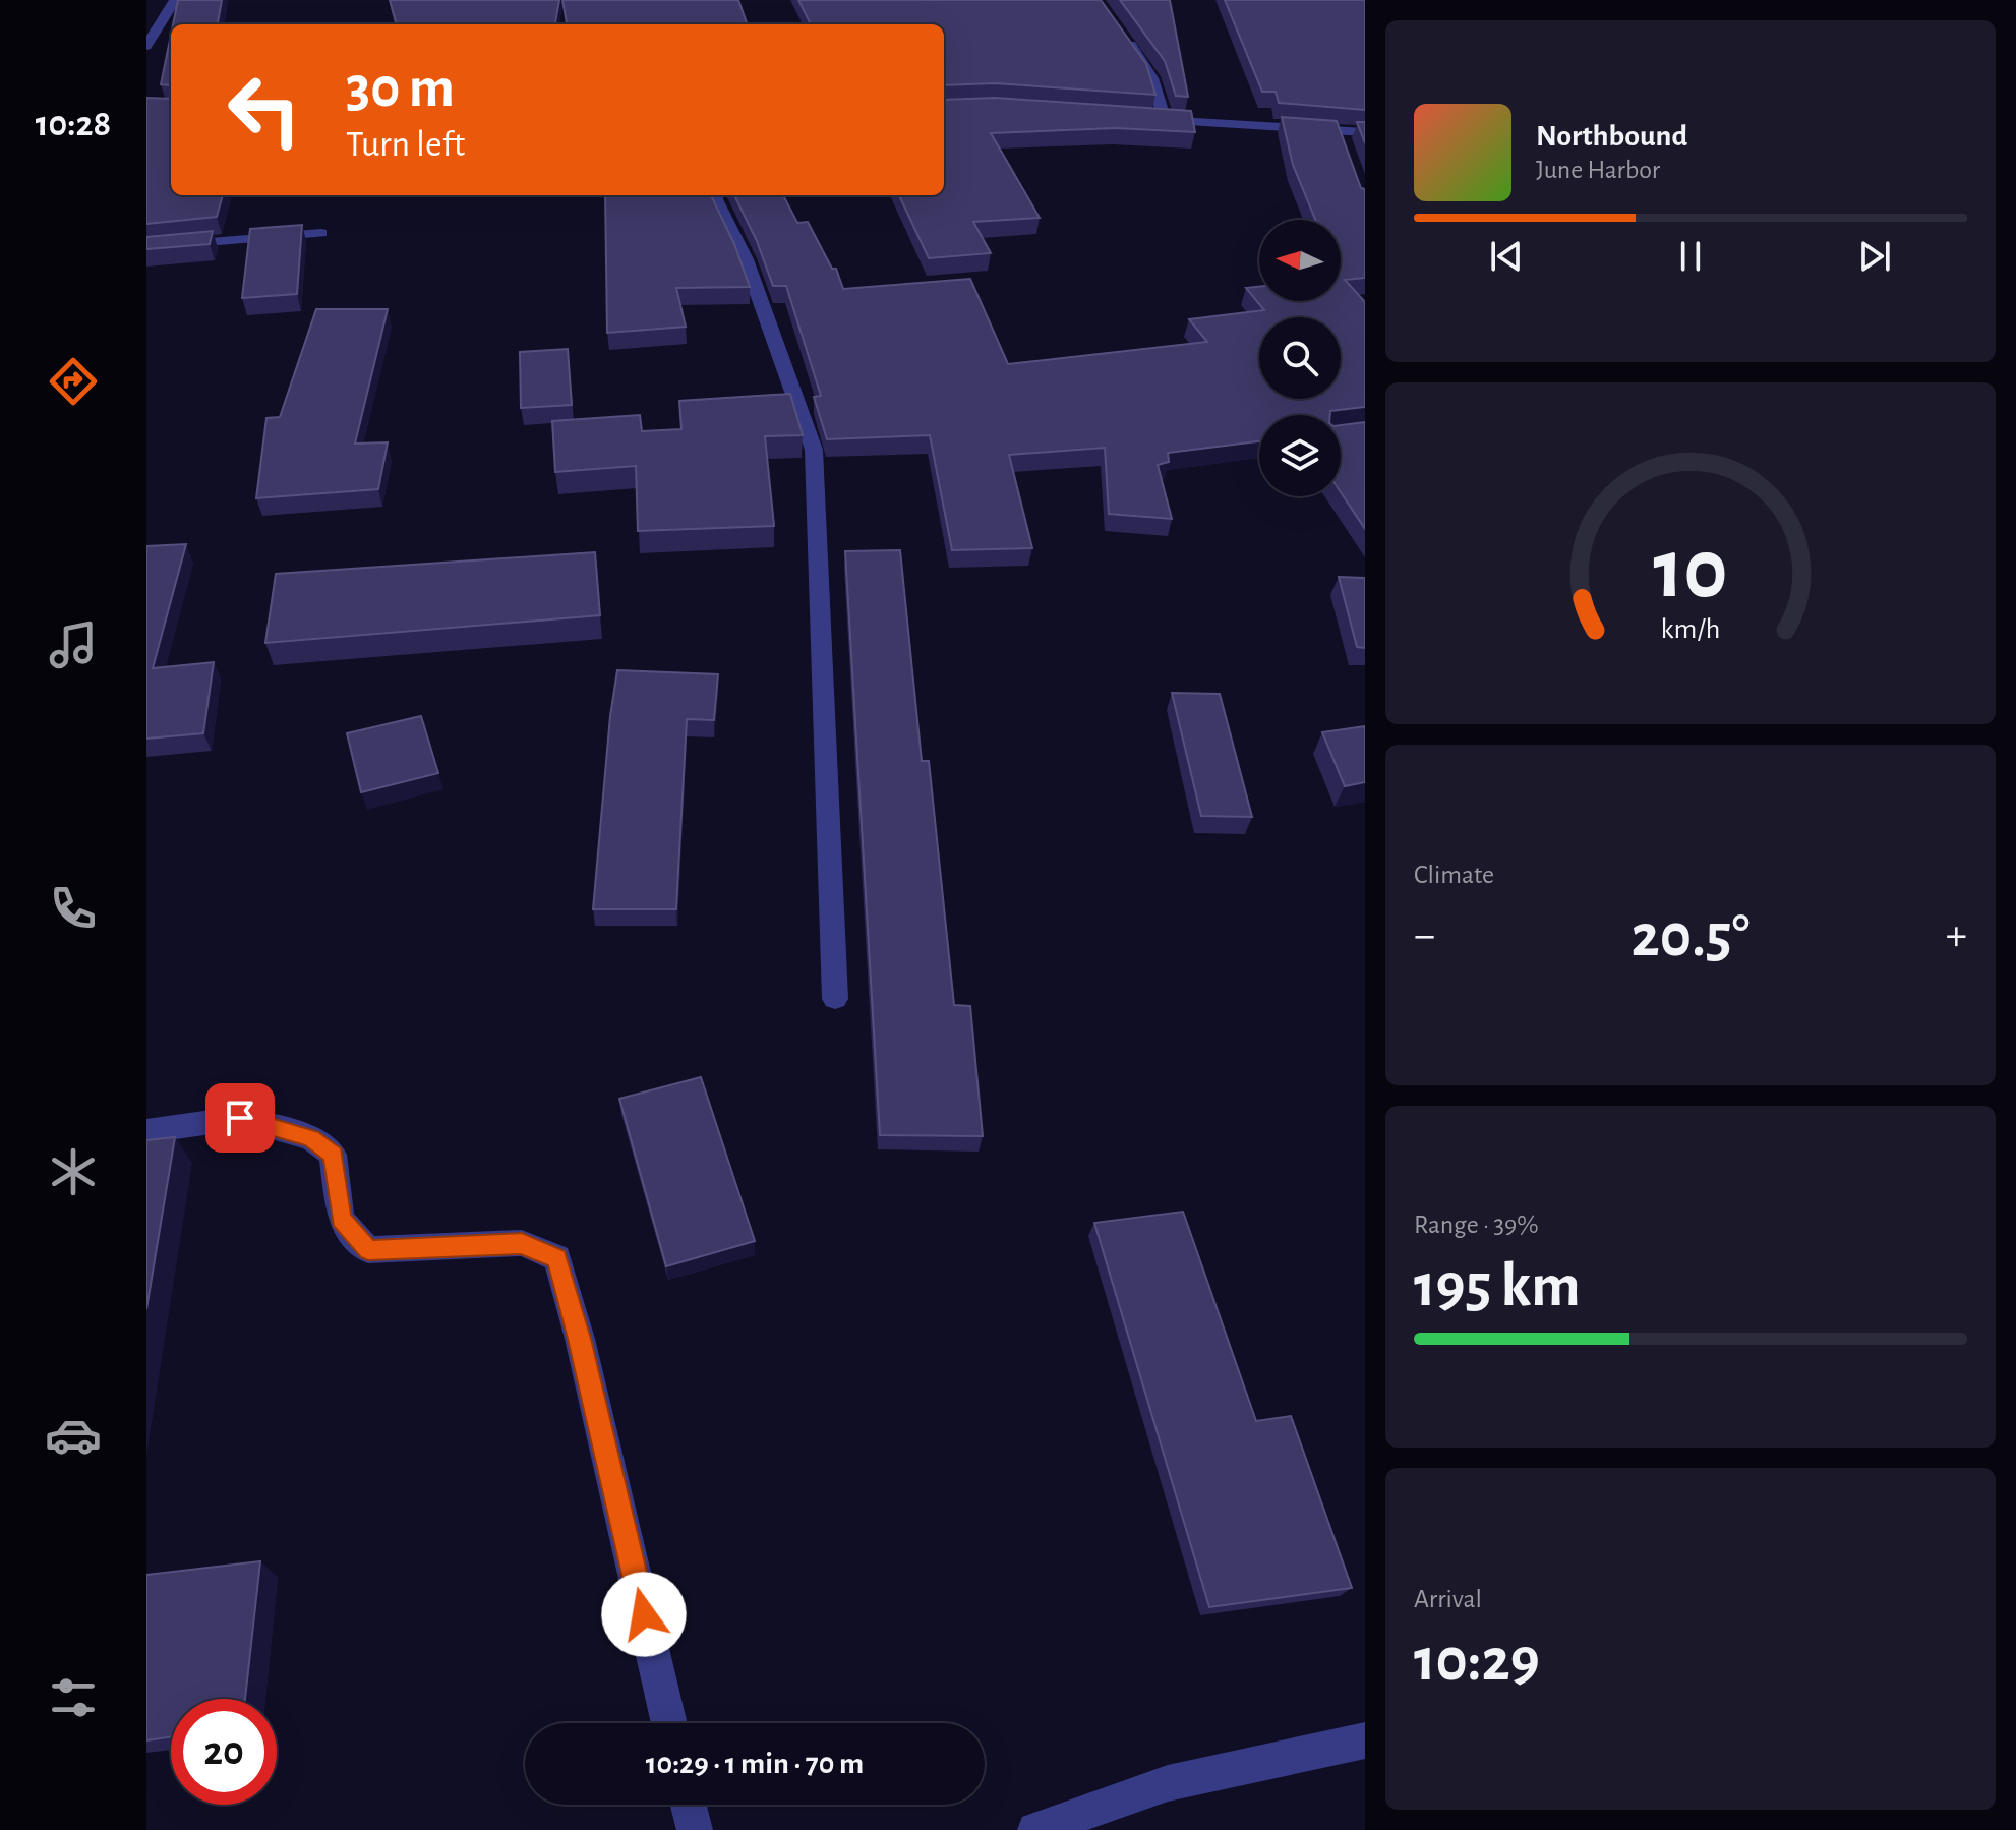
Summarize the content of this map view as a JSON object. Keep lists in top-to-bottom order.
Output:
{
  "north": "left",
  "page": {
    "tabs": "10:28",
    "turn": ["30 m", "Turn left"],
    "song": ["Northbound", "June Harbor"],
    "tile": [
      "Climate",
      ["Range · 39%", "195 km"],
      ["Arrival", "10:29"]
    ],
    "heat": ["−", "20.5°", "+"],
    "limit": "20",
    "trip": "10:29 · 1 min · 70 m",
    "gauge": ["10", "km/h"]
  }
}
